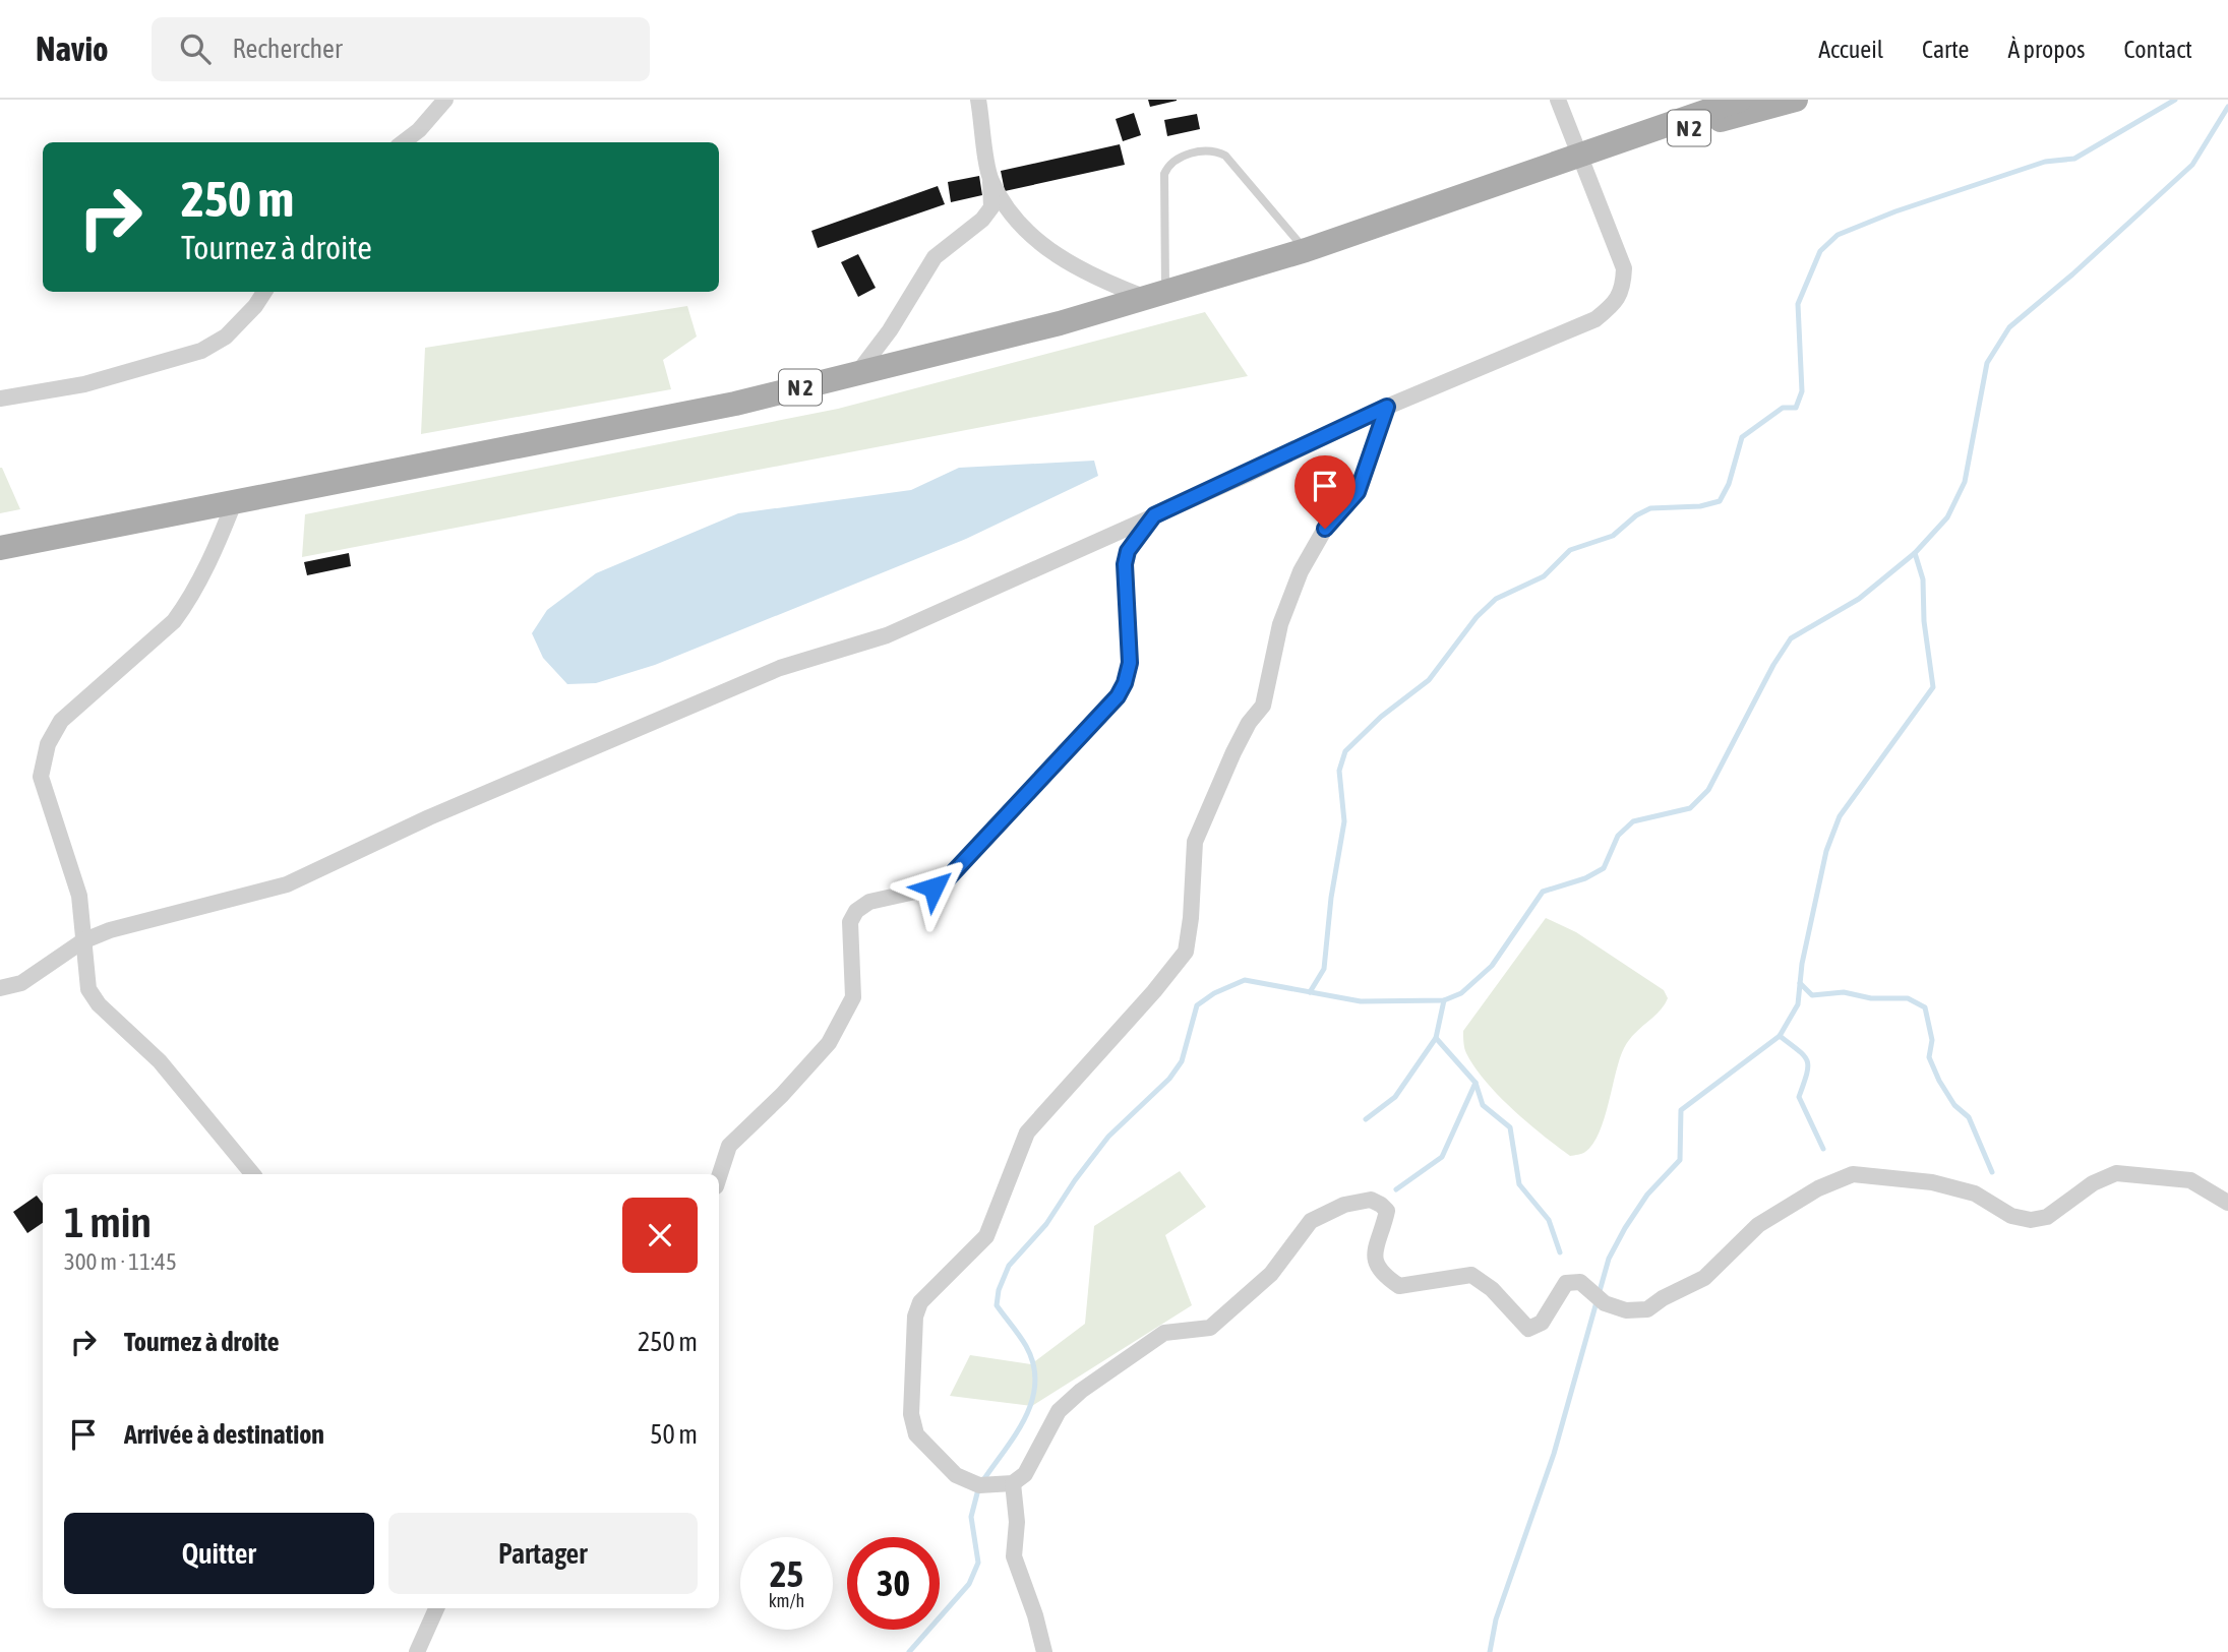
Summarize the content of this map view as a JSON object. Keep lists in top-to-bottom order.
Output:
{
  "streets": {
    "main road": ["N 2"]
  },
  "page": {
    "header": "Navio",
    "search": "Rechercher",
    "nav": [
      "Accueil",
      "Carte",
      "À propos",
      "Contact"
    ],
    "turn": ["250 m", "Tournez à droite"],
    "heading": ["1 min", "300 m · 11:45"],
    "list": [
      {
        "name": "Tournez à droite",
        "value": "250 m"
      },
      {
        "name": "Arrivée à destination",
        "value": "50 m"
      }
    ],
    "buttons": ["Quitter", "Partager"],
    "speed": "25 km/h",
    "limit": "30"
  }
}
